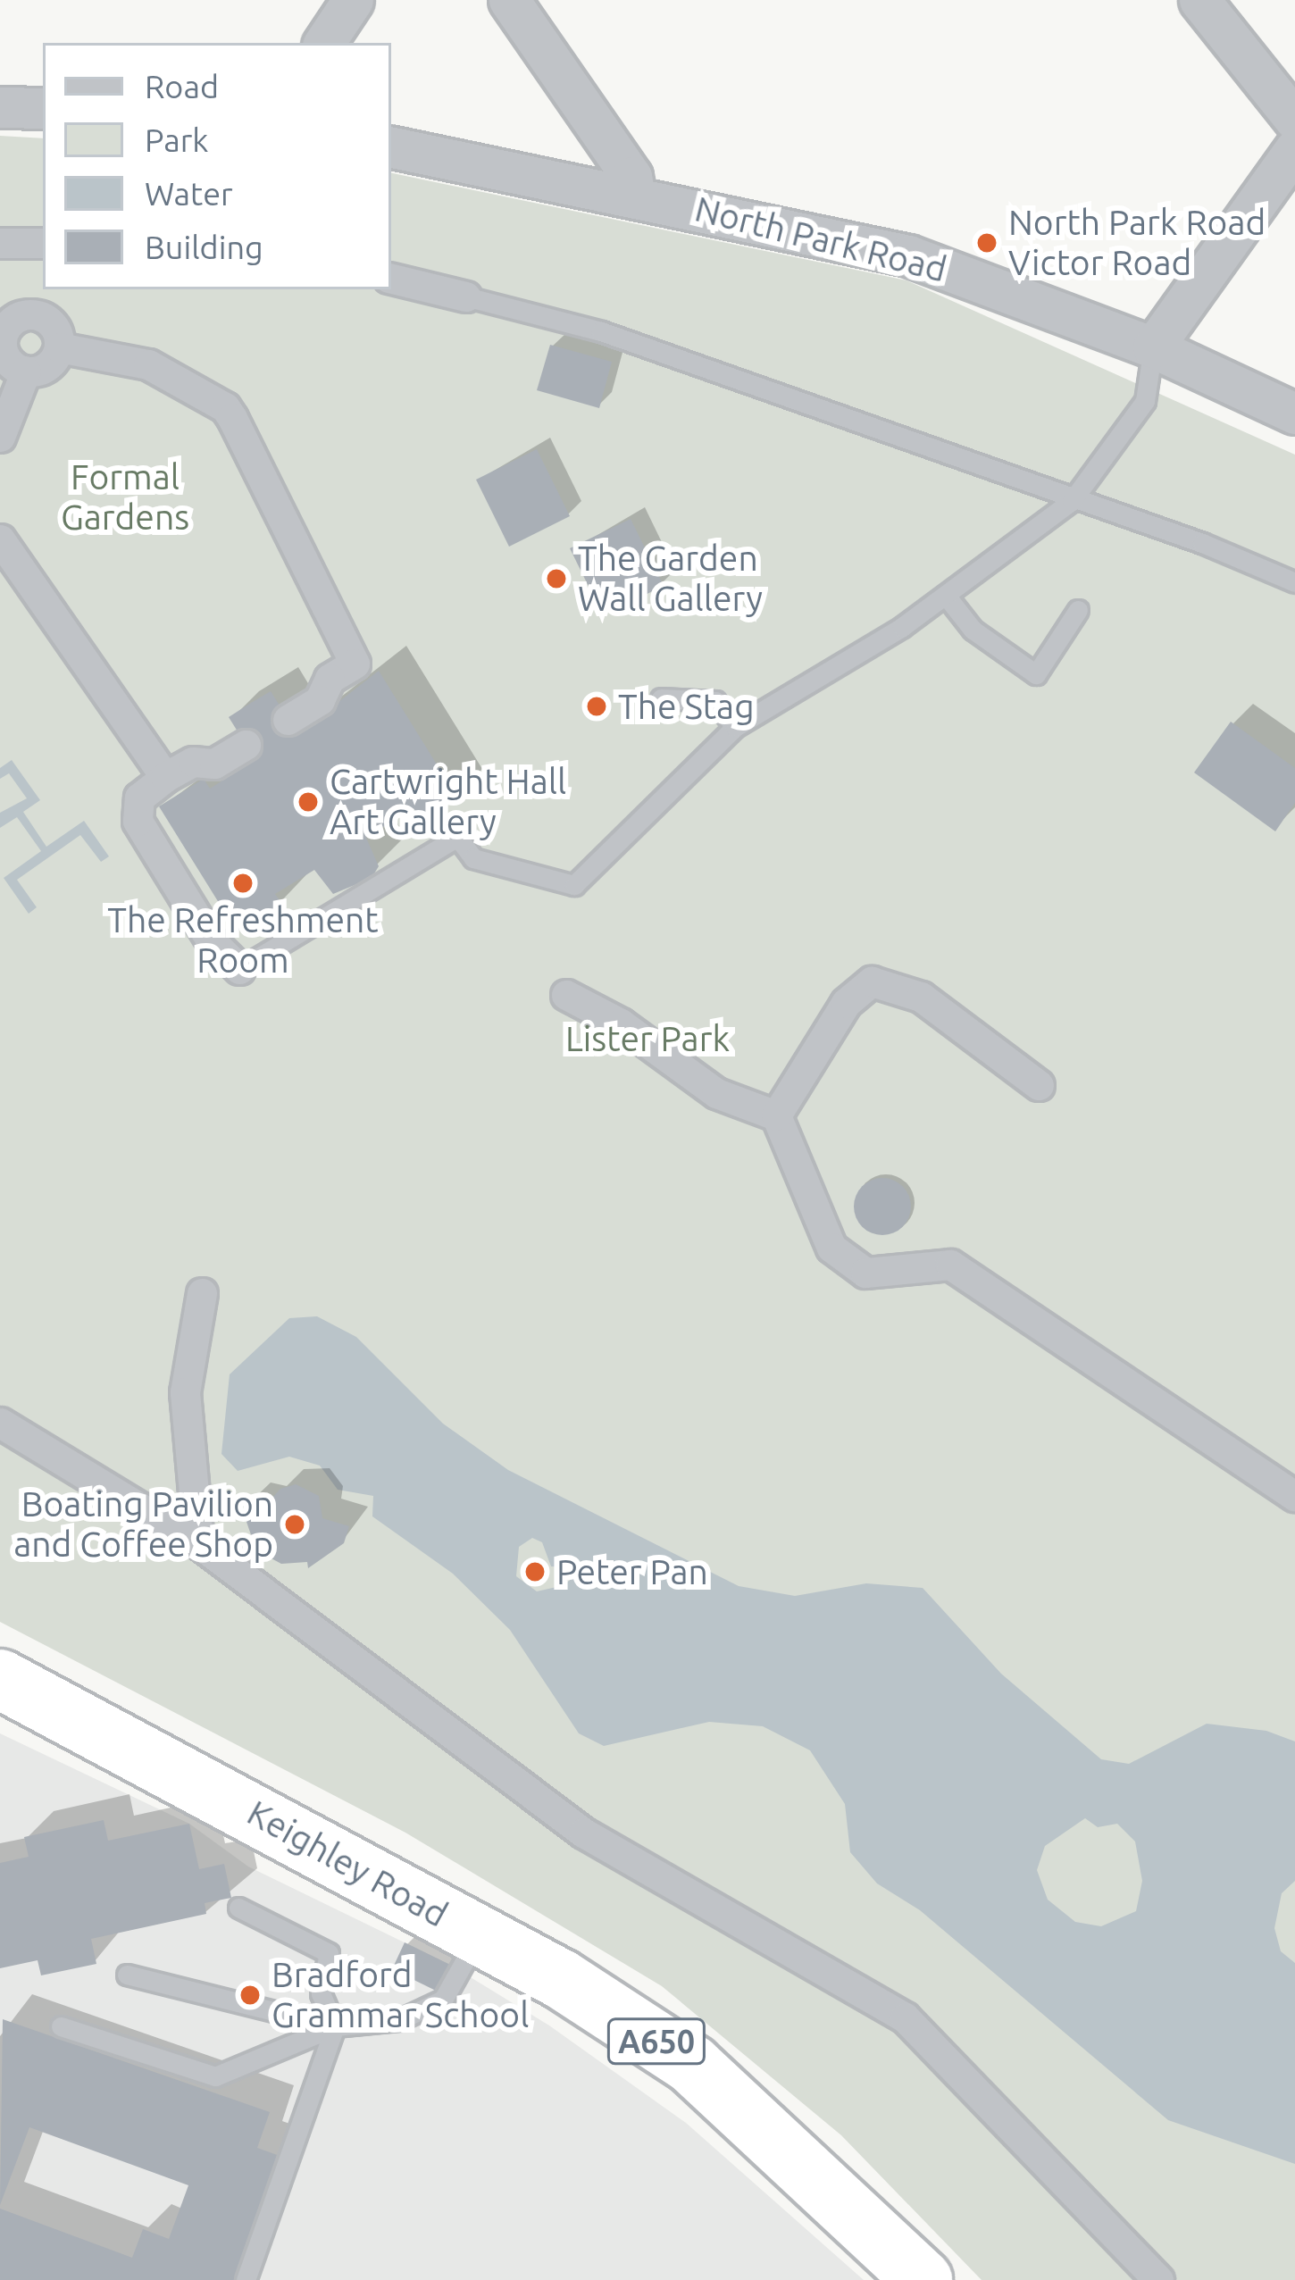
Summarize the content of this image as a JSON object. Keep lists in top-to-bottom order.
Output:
{
  "streets": {
    "highway": ["Keighley Road", "A650"],
    "street": ["North Park Road"]
  },
  "parks": ["Formal Gardens", "Lister Park"],
  "places": [
    "North Park Road Victor Road",
    "The Garden Wall Gallery",
    "The Stag",
    "Cartwright Hall Art Gallery",
    "The Refreshment Room",
    "Boating Pavilion and Coffee Shop",
    "Peter Pan",
    "Bradford Grammar School"
  ],
  "legend": [
    "Road",
    "Park",
    "Water",
    "Building"
  ]
}
